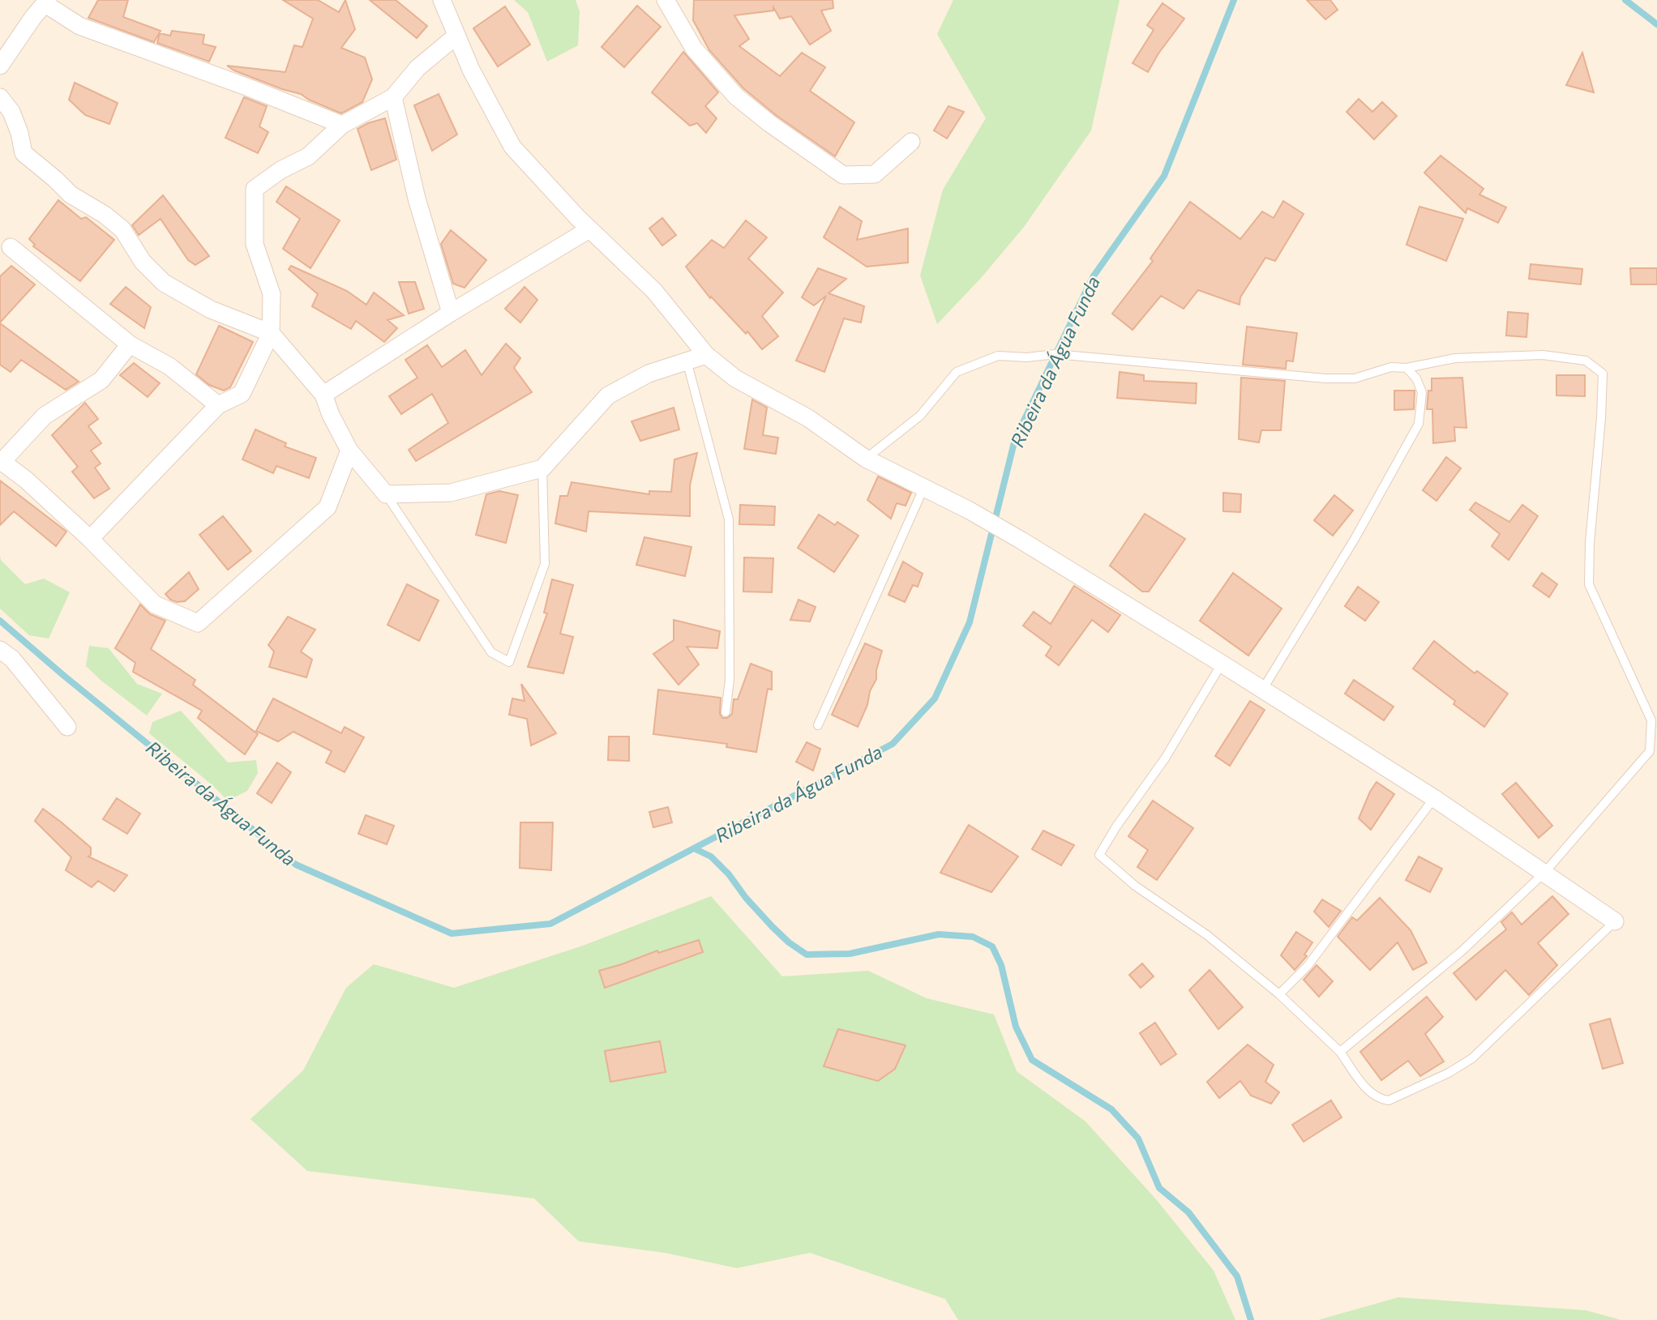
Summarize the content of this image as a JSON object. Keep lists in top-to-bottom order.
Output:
{
  "water": ["Ribeira da Água Funda"]
}
